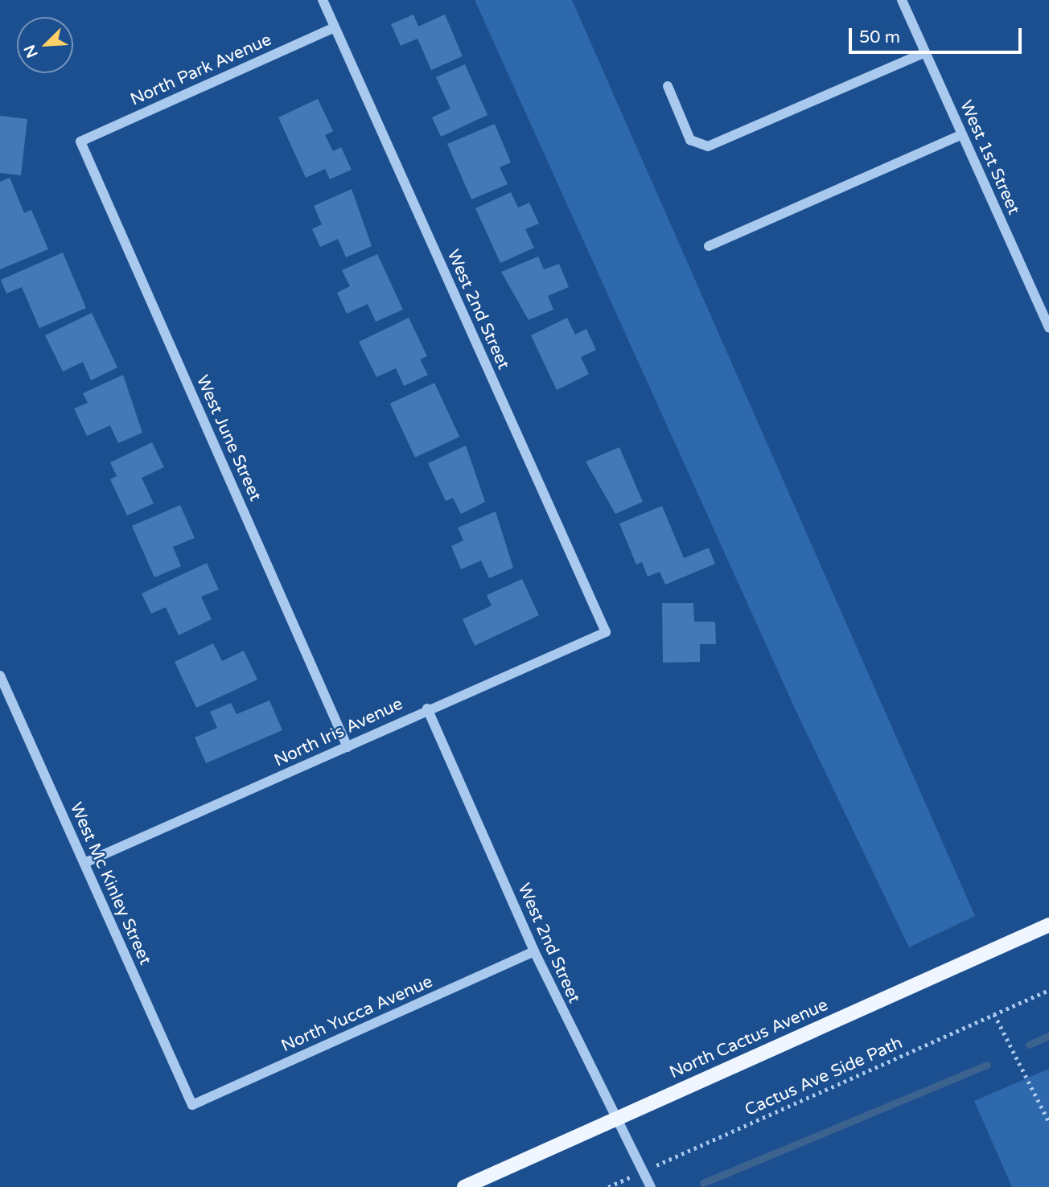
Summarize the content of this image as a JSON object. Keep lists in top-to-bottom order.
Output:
{
  "streets": {
    "main road": ["North Cactus Avenue"],
    "street": [
      "North Park Avenue",
      "West 1st Street",
      "West 2nd Street",
      "West June Street",
      "North Iris Avenue",
      "West Mc Kinley Street",
      "North Yucca Avenue"
    ],
    "path": ["Cactus Ave Side Path"]
  },
  "crossings": [
    ["North Park Avenue", "West 2nd Street"],
    ["North Park Avenue", "West June Street"],
    ["West 2nd Street", "North Iris Avenue"],
    ["West 2nd Street", "North Yucca Avenue"],
    ["West 2nd Street", "North Cactus Avenue"],
    ["West 2nd Street", "Cactus Ave Side Path"],
    ["West June Street", "North Iris Avenue"],
    ["North Iris Avenue", "West Mc Kinley Street"],
    ["West Mc Kinley Street", "North Yucca Avenue"]
  ],
  "scale_bar": "50 m",
  "north": "bottom left"
}
